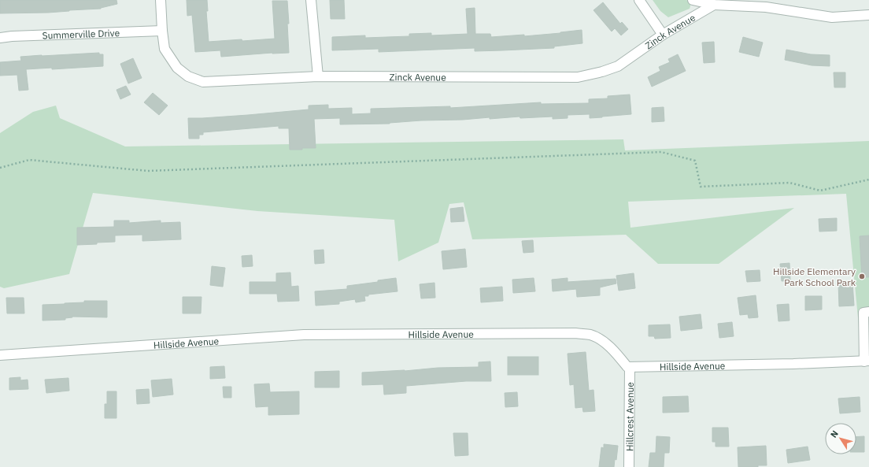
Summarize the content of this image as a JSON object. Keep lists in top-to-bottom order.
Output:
{
  "streets": {
    "street": [
      "Zinck Avenue",
      "Summerville Drive",
      "Hillside Avenue",
      "Hillcrest Avenue"
    ]
  },
  "crossings": [
    ["Zinck Avenue", "Summerville Drive"],
    ["Hillside Avenue", "Hillcrest Avenue"]
  ],
  "places": ["Hillside Elementary Park School Park"],
  "north": "top left"
}
